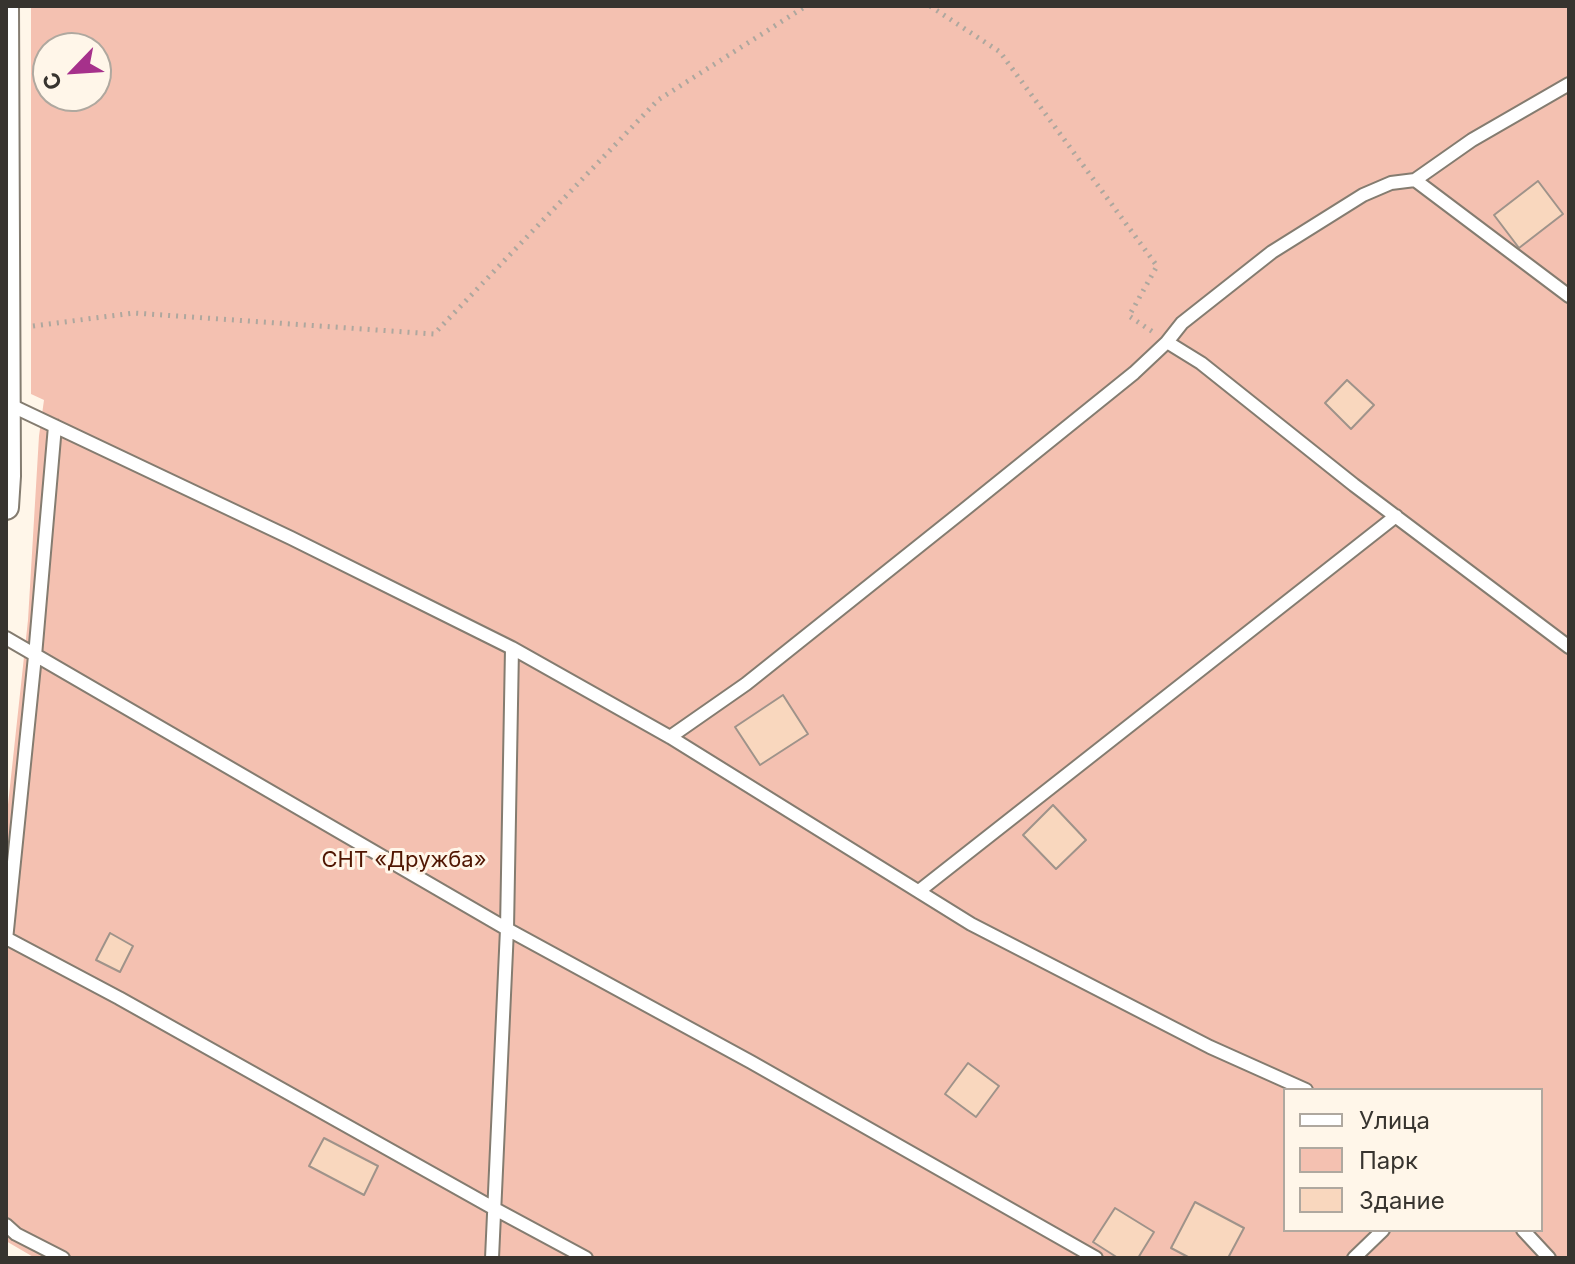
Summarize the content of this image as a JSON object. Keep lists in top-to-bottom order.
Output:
{
  "parks": ["СНТ «Дружба»"],
  "legend": ["Улица", "Парк", "Здание"],
  "north": "bottom left"
}
